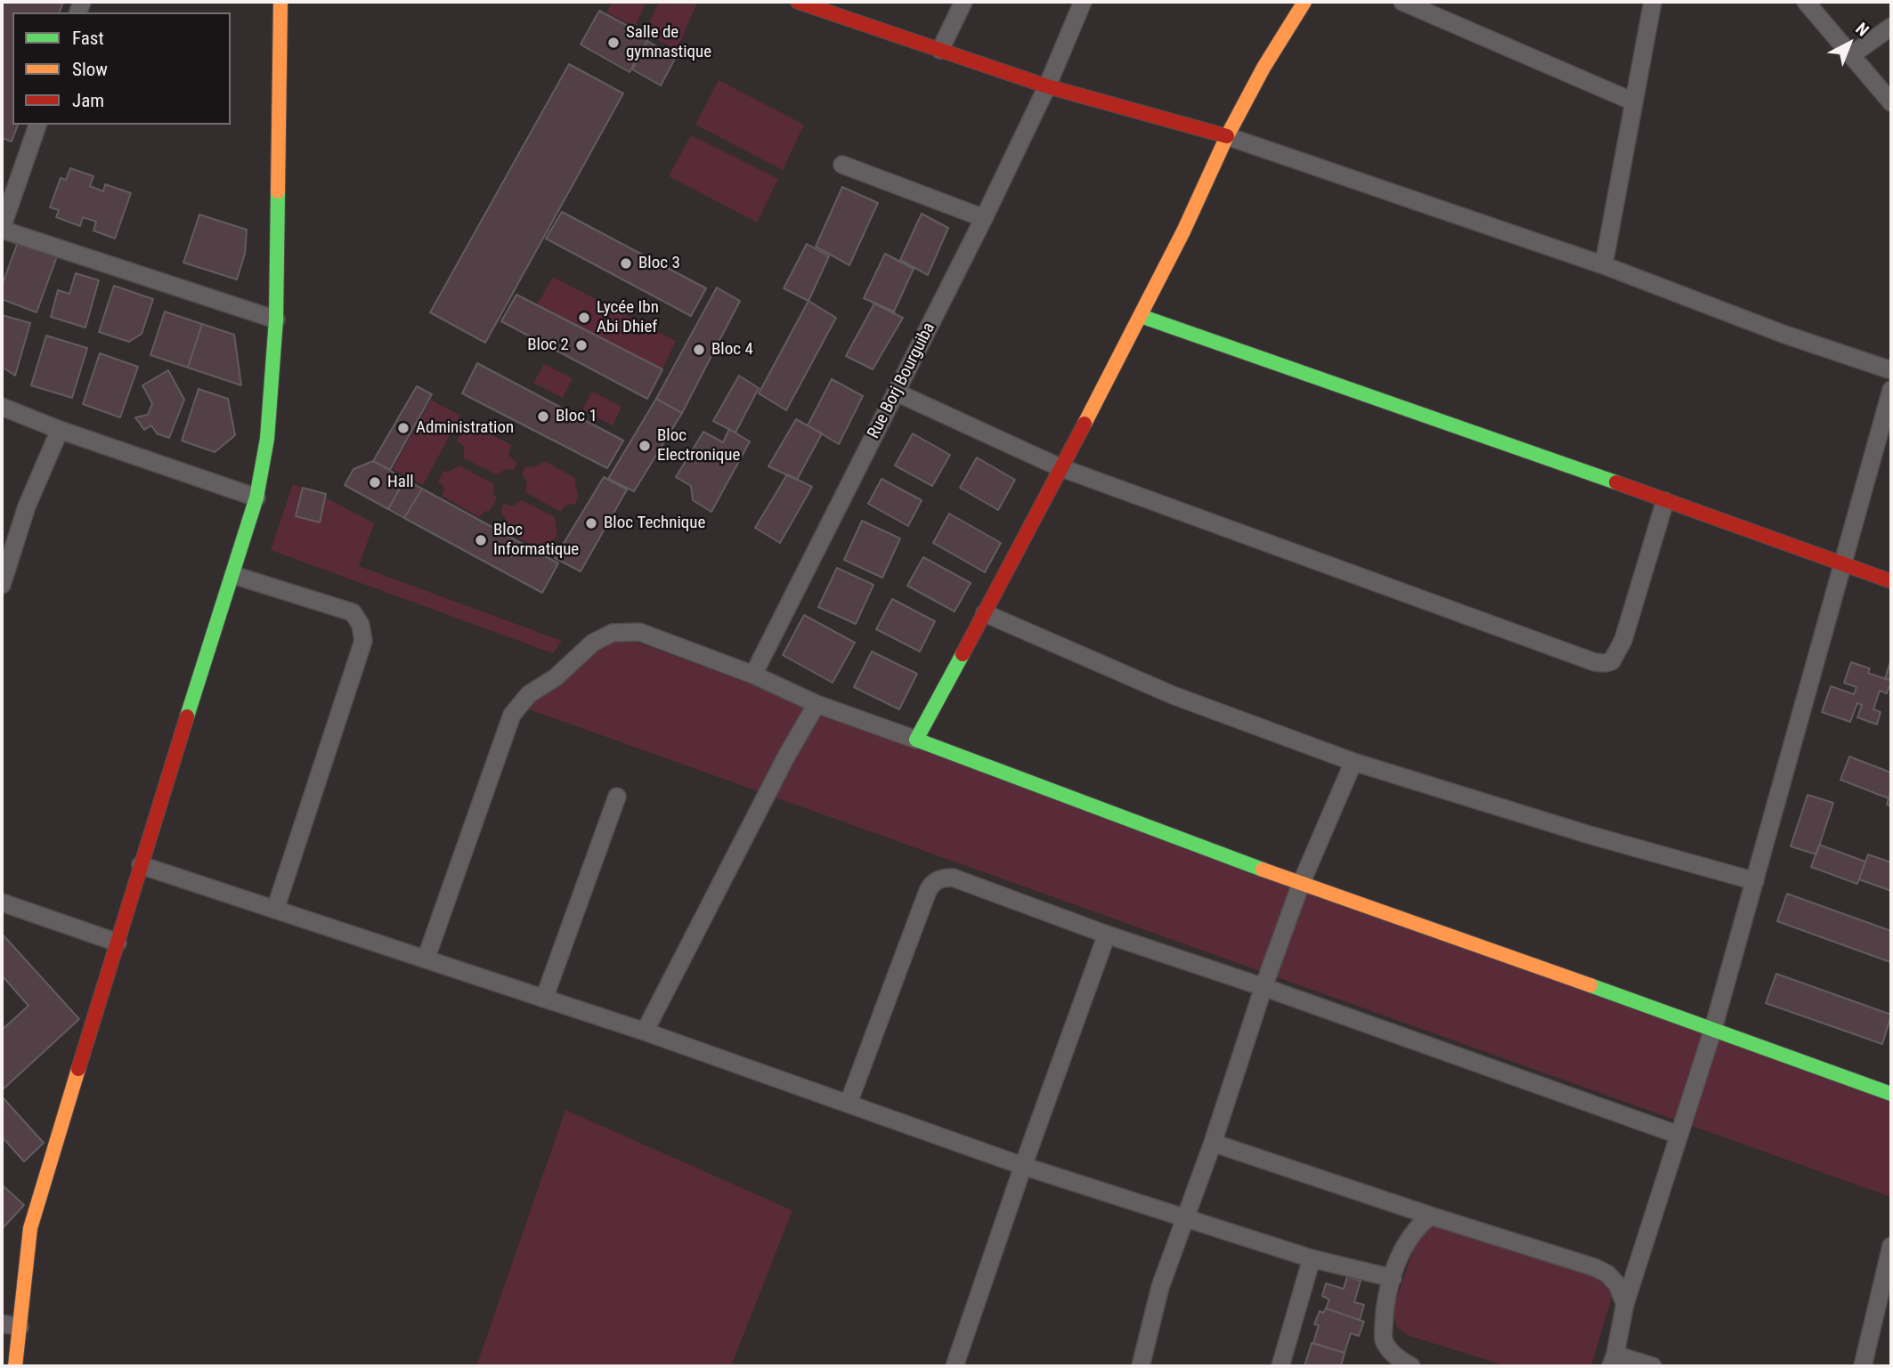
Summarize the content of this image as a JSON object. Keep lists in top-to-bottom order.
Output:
{
  "streets": {
    "street": ["Rue Borj Bourguiba"]
  },
  "places": [
    "Salle de gymnastique",
    "Bloc 3",
    "Lycée Ibn Abi Dhief",
    "Bloc 2",
    "Bloc 4",
    "Bloc 1",
    "Administration",
    "Bloc Electronique",
    "Hall",
    "Bloc Technique",
    "Bloc Informatique"
  ],
  "legend": ["Fast", "Slow", "Jam"],
  "north": "top right"
}
